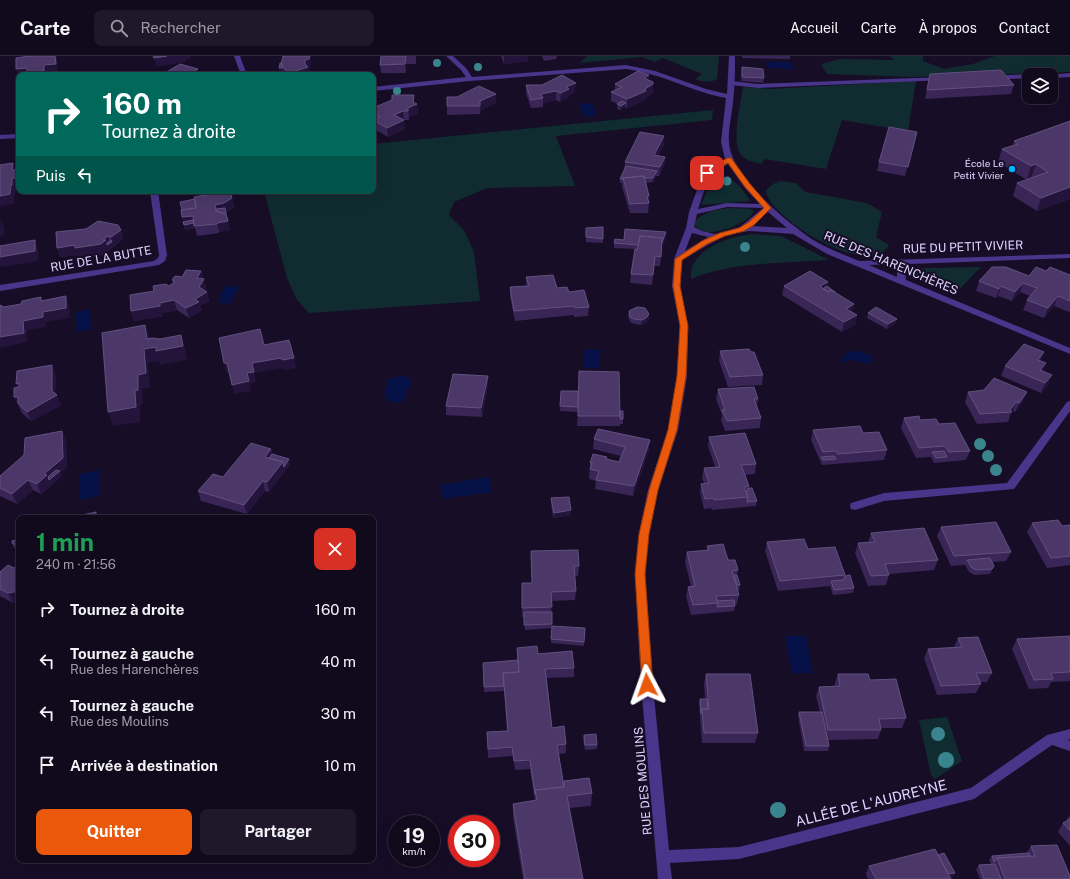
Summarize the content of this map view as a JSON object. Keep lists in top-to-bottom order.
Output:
{
  "streets": {
    "street": [
      "RUE DU PETIT VIVIER",
      "RUE DE LA BUTTE",
      "RUE DES HARENCHÈRES",
      "RUE DES MOULINS",
      "ALLÉE DE L'AUDREYNE"
    ]
  },
  "crossings": [
    ["RUE DU PETIT VIVIER", "RUE DES HARENCHÈRES"],
    ["RUE DES HARENCHÈRES", "RUE DES MOULINS"],
    ["RUE DES MOULINS", "ALLÉE DE L'AUDREYNE"]
  ],
  "places": ["École Le Petit Vivier"],
  "page": {
    "header": "Carte",
    "search": "Rechercher",
    "nav": [
      "Accueil",
      "Carte",
      "À propos",
      "Contact"
    ],
    "turn": ["160 m", "Tournez à droite"],
    "then": "Puis",
    "heading": ["1 min", "240 m · 21:56"],
    "list": [
      {
        "name": "Tournez à droite",
        "value": "160 m"
      },
      {
        "name": "Tournez à gauche",
        "note": "Rue des Harenchères",
        "value": "40 m"
      },
      {
        "name": "Tournez à gauche",
        "note": "Rue des Moulins",
        "value": "30 m"
      },
      {
        "name": "Arrivée à destination",
        "value": "10 m"
      }
    ],
    "buttons": ["Quitter", "Partager"],
    "speed": "19 km/h",
    "limit": "30"
  }
}
